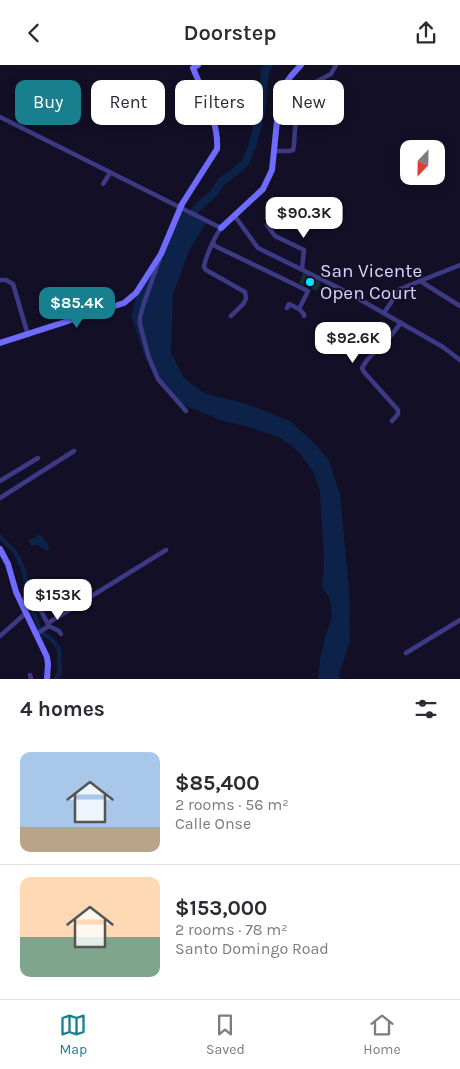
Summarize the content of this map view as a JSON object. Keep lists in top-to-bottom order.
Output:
{
  "places": ["San Vicente Open Court"],
  "north": "bottom",
  "page": {
    "header": "Doorstep",
    "chip": [
      "Buy",
      "Rent",
      "Filters",
      "New"
    ],
    "price": [
      "$90.3K",
      "$85.4K",
      "$92.6K",
      "$153K"
    ],
    "heading": "4 homes",
    "list": [
      {
        "name": "$85,400",
        "note": "2 rooms · 56 m² · Calle Onse"
      },
      {
        "name": "$153,000",
        "note": "2 rooms · 78 m² · Santo Domingo Road"
      }
    ],
    "tabs": ["Map", "Saved", "Home"]
  }
}
